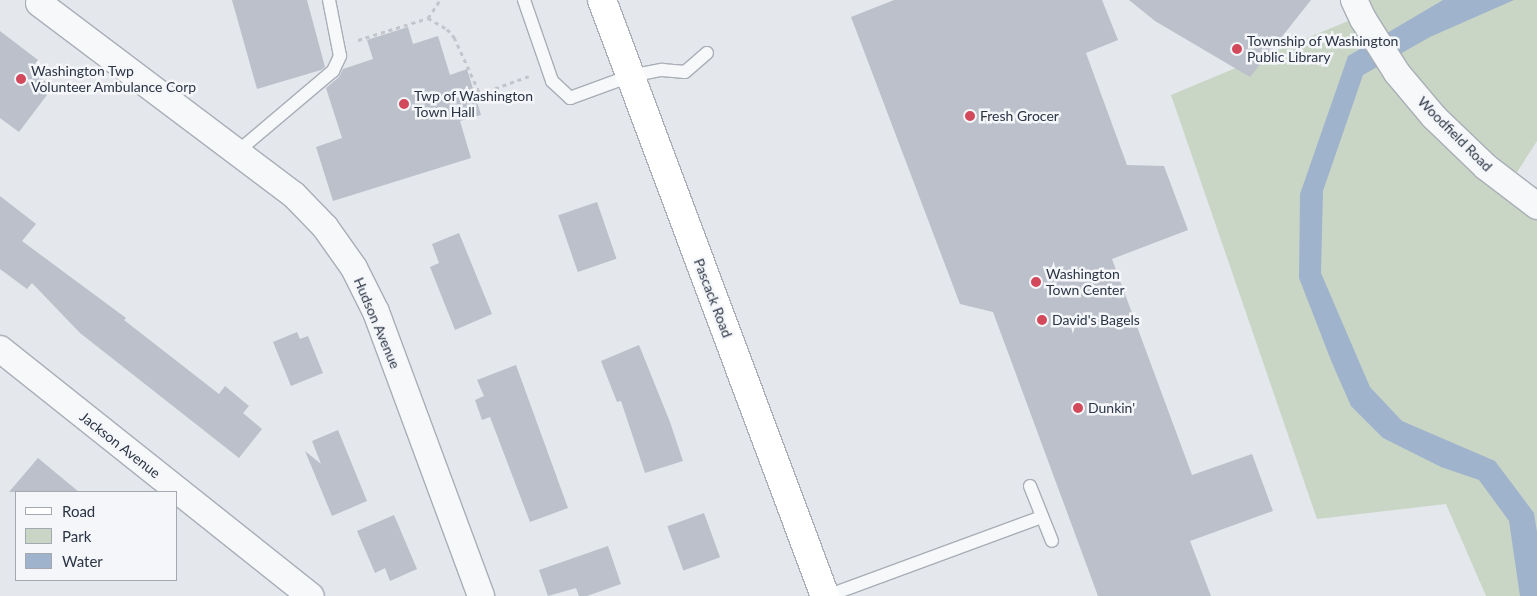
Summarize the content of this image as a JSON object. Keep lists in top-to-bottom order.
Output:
{
  "streets": {
    "street": [
      "Woodfield Road",
      "Pascack Road",
      "Hudson Avenue",
      "Jackson Avenue"
    ]
  },
  "places": [
    "Township of Washington Public Library",
    "Washington Twp Volunteer Ambulance Corp",
    "Twp of Washington Town Hall",
    "Fresh Grocer",
    "Washington Town Center",
    "David's Bagels",
    "Dunkin'"
  ],
  "legend": ["Road", "Park", "Water"]
}
